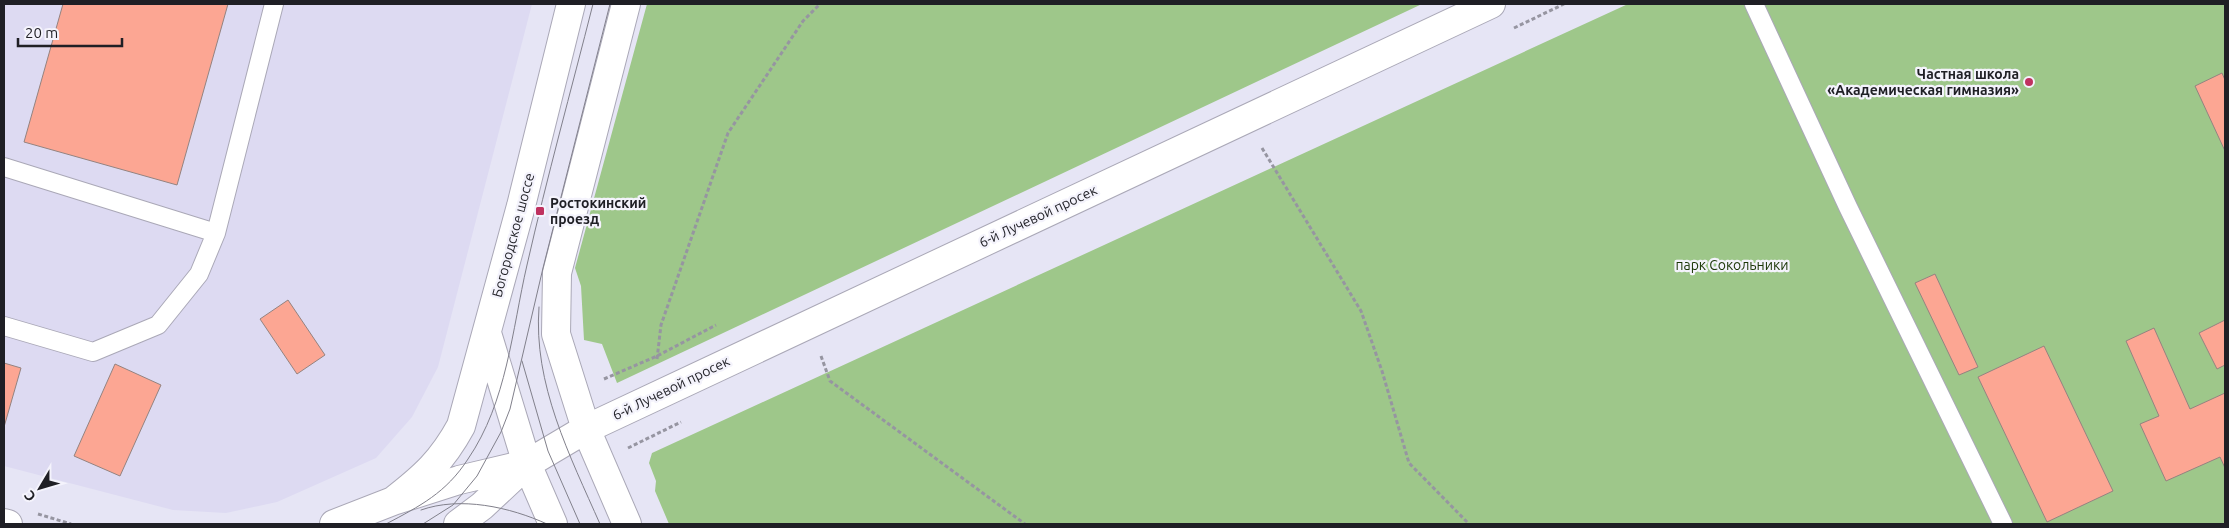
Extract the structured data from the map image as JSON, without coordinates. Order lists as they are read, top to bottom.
{
  "streets": {
    "main road": ["6-й Лучевой просек", "Богородское шоссе"]
  },
  "parks": ["парк Сокольники"],
  "places": {
    "other": ["Частная школа «Академическая гимназия»"],
    "transit": ["Ростокинский проезд"]
  },
  "scale_bar": "20 m",
  "north": "bottom left"
}
